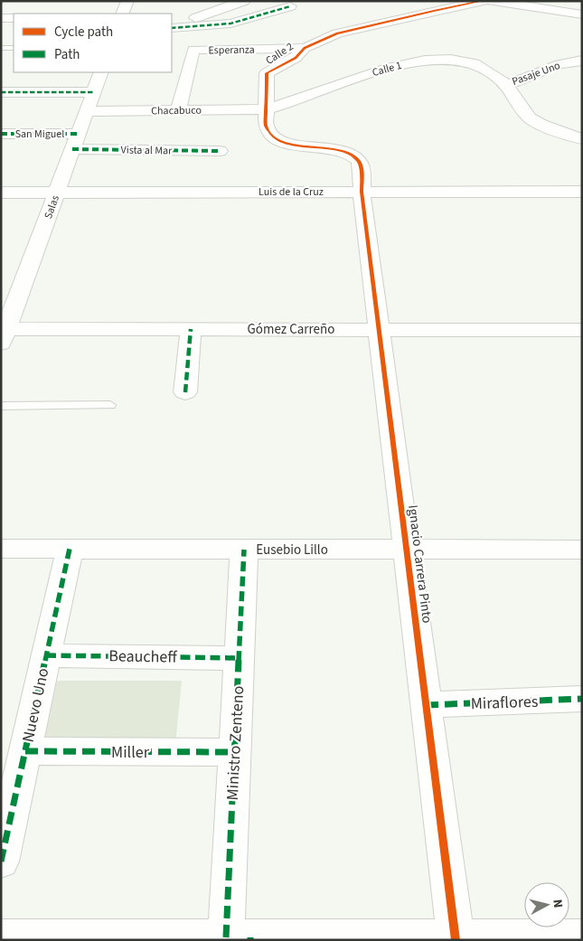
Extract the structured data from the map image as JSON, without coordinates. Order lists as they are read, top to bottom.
{
  "streets": {
    "street": [
      "Esperanza",
      "Calle 2",
      "Calle 1",
      "Pasaje Uno",
      "Chacabuco",
      "San Miguel",
      "Vista al Mar",
      "Luis de la Cruz",
      "Salas",
      "Gómez Carreño",
      "Eusebio Lillo",
      "Ignacio Carrera Pinto",
      "Beaucheff",
      "Miraflores",
      "Nuevo Uno",
      "Ministro Zenteno",
      "Miller"
    ]
  },
  "crossings": [
    ["Esperanza", "Calle 2"],
    ["Esperanza", "Chacabuco"],
    ["Calle 2", "Calle 1"],
    ["Calle 2", "Chacabuco"],
    ["Calle 2", "Luis de la Cruz"],
    ["Calle 2", "Ignacio Carrera Pinto"],
    ["Calle 1", "Pasaje Uno"],
    ["Calle 1", "Chacabuco"],
    ["Chacabuco", "Salas"],
    ["San Miguel", "Salas"],
    ["Vista al Mar", "Salas"],
    ["Luis de la Cruz", "Salas"],
    ["Luis de la Cruz", "Ignacio Carrera Pinto"],
    ["Salas", "Gómez Carreño"],
    ["Gómez Carreño", "Ignacio Carrera Pinto"],
    ["Eusebio Lillo", "Ignacio Carrera Pinto"],
    ["Eusebio Lillo", "Nuevo Uno"],
    ["Eusebio Lillo", "Ministro Zenteno"],
    ["Ignacio Carrera Pinto", "Miraflores"],
    ["Beaucheff", "Nuevo Uno"],
    ["Beaucheff", "Ministro Zenteno"],
    ["Nuevo Uno", "Miller"],
    ["Ministro Zenteno", "Miller"]
  ],
  "legend": ["Cycle path", "Path"],
  "north": "right"
}
